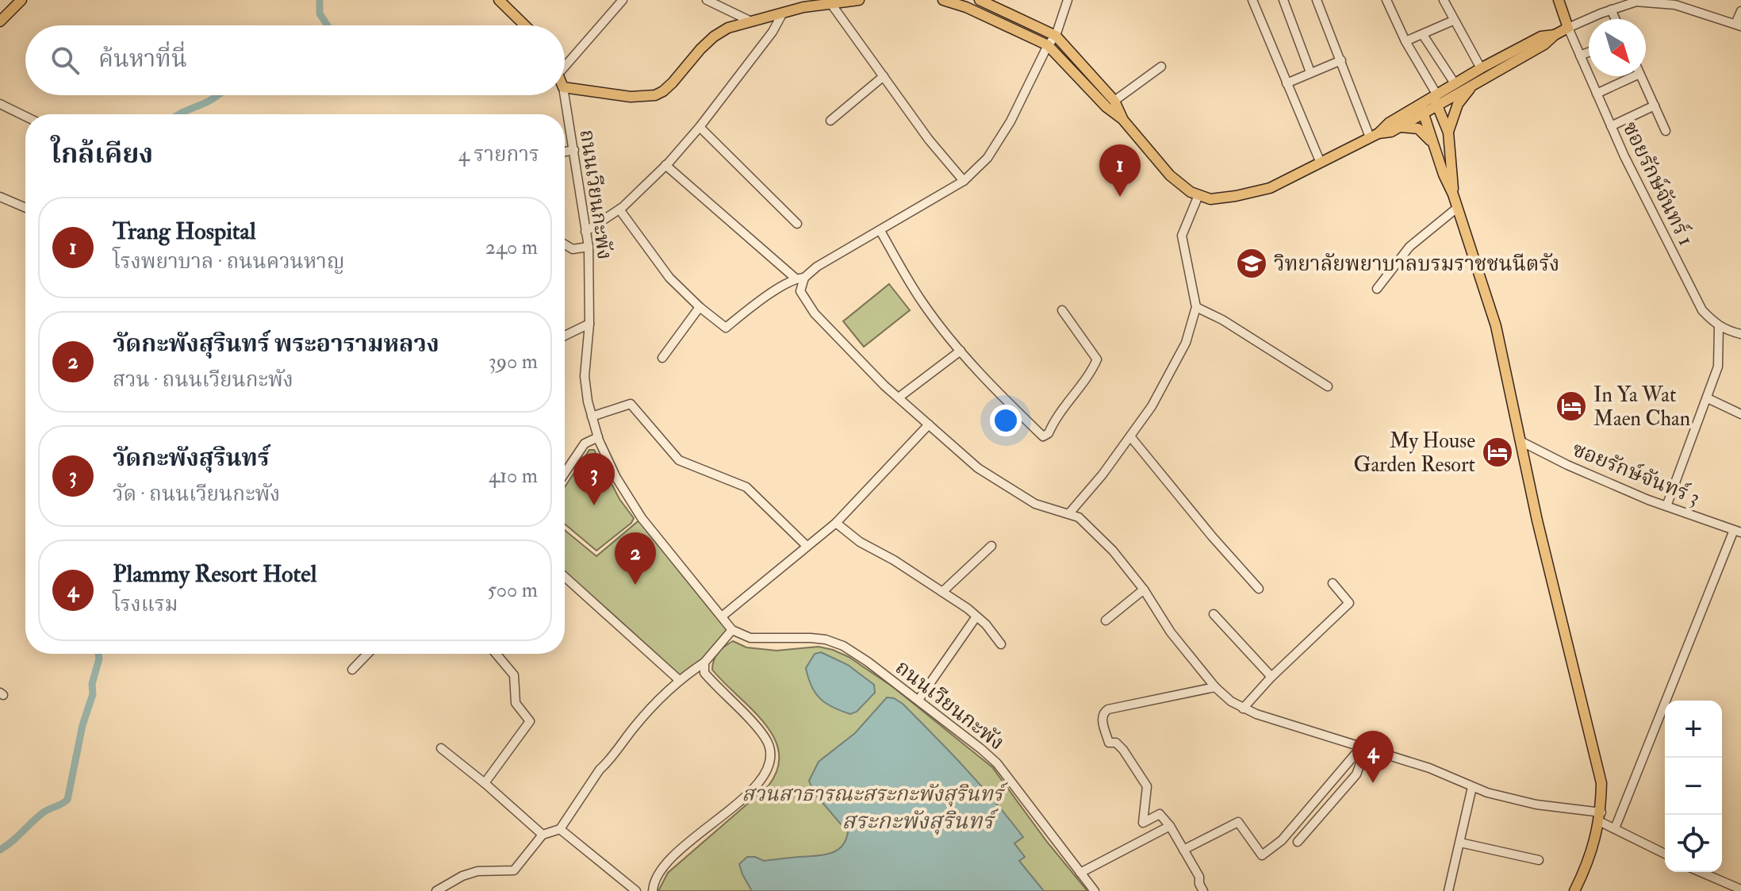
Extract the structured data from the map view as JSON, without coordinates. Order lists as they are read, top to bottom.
{
  "streets": {
    "street": ["ซอยรักษ์จันทร์ 1", "ถนนเวียนกะพัง", "ซอยรักษ์จันทร์ 3"]
  },
  "water": ["สระกะพังสุรินทร์"],
  "parks": ["สวนสาธารณะสระกะพังสุรินทร์"],
  "places": {
    "school or university": ["วิทยาลัยพยาบาลบรมราชชนนีตรัง"],
    "hotel": ["In Ya Wat Maen Chan", "My House Garden Resort"]
  },
  "north": "bottom right",
  "page": {
    "search": "ค้นหาที่นี่",
    "heading": ["ใกล้เคียง", "4 รายการ"],
    "pins": [
      "1",
      "3",
      "2",
      "4"
    ],
    "list": [
      {
        "mark": "1",
        "name": "Trang Hospital",
        "note": "โรงพยาบาล · ถนนควนหาญ",
        "value": "240 m"
      },
      {
        "mark": "2",
        "name": "วัดกะพังสุรินทร์ พระอารามหลวง",
        "note": "สวน · ถนนเวียนกะพัง",
        "value": "390 m"
      },
      {
        "mark": "3",
        "name": "วัดกะพังสุรินทร์",
        "note": "วัด · ถนนเวียนกะพัง",
        "value": "410 m"
      },
      {
        "mark": "4",
        "name": "Plammy Resort Hotel",
        "note": "โรงแรม",
        "value": "500 m"
      }
    ],
    "map_buttons": ["+", "−"]
  }
}
